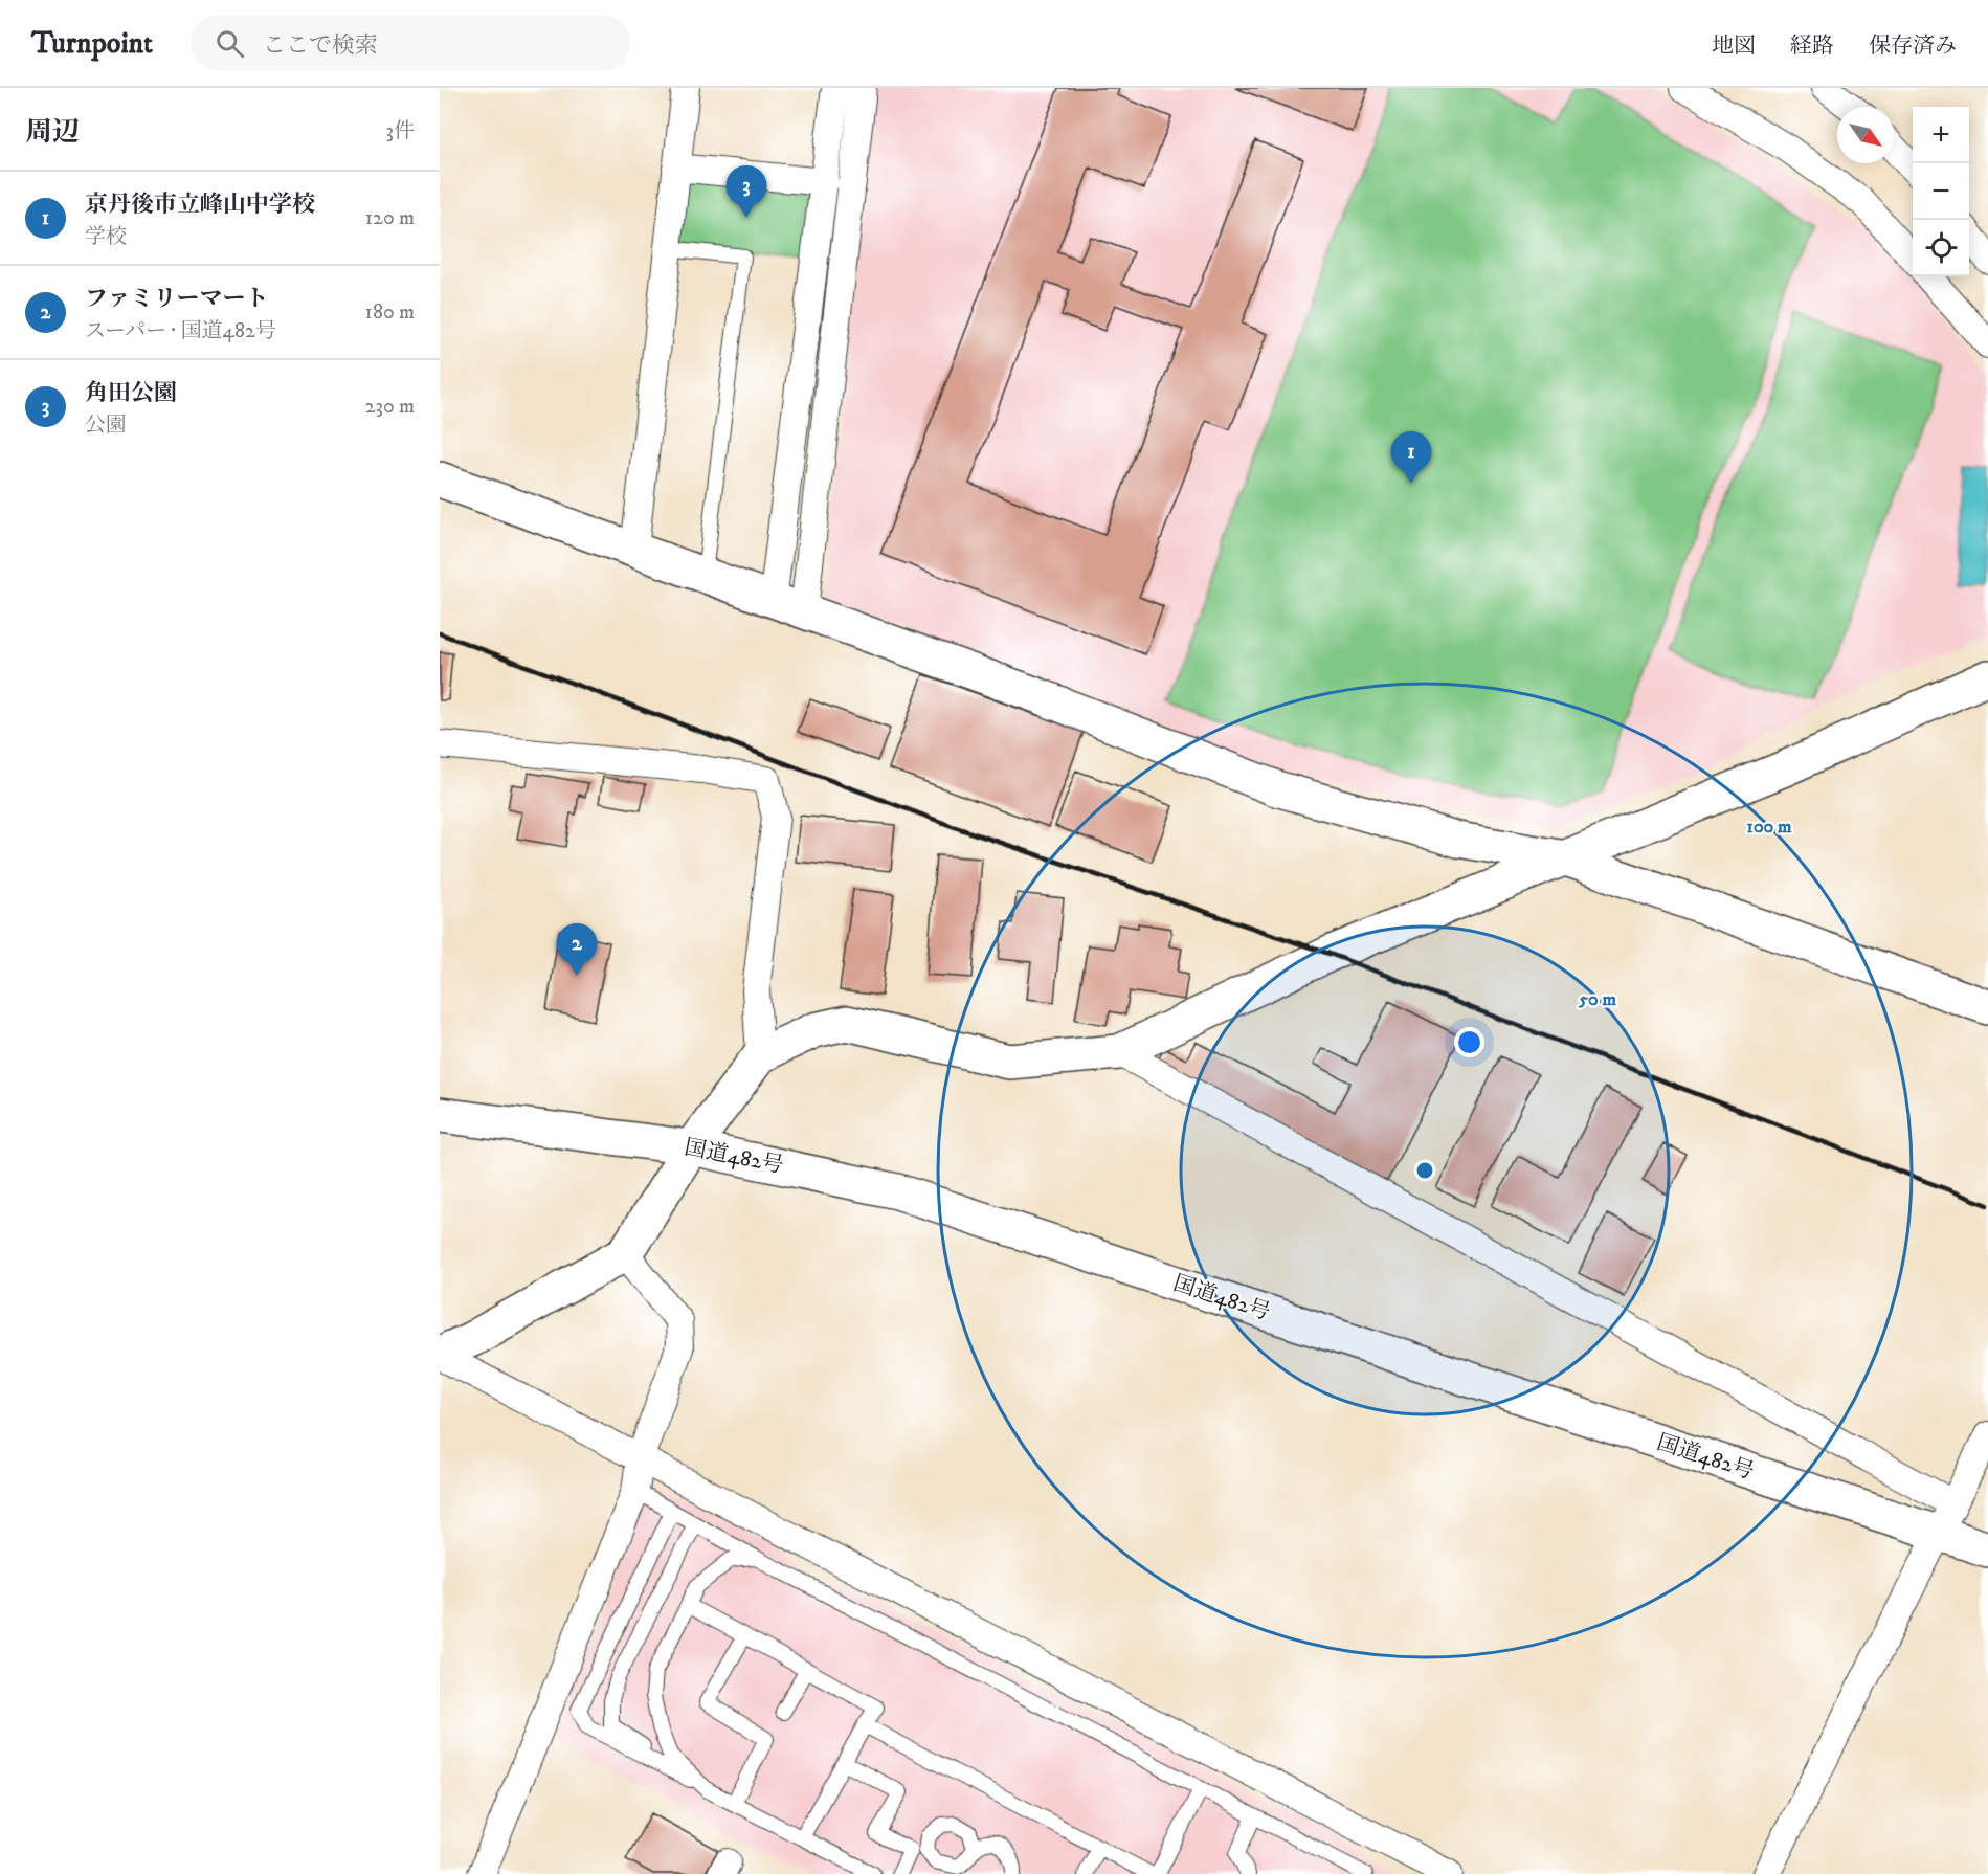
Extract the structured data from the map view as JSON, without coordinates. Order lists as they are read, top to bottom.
{
  "streets": {
    "main road": ["国道482号"]
  },
  "north": "bottom right",
  "page": {
    "header": "Turnpoint",
    "search": "ここで検索",
    "nav": ["地図", "経路", "保存済み"],
    "heading": ["周辺", "3件"],
    "map_buttons": ["+", "−"],
    "pins": ["3", "1", "2"],
    "list": [
      {
        "mark": "1",
        "name": "京丹後市立峰山中学校",
        "note": "学校",
        "value": "120 m"
      },
      {
        "mark": "2",
        "name": "ファミリーマート",
        "note": "スーパー · 国道482号",
        "value": "180 m"
      },
      {
        "mark": "3",
        "name": "角田公園",
        "note": "公園",
        "value": "230 m"
      }
    ]
  },
  "rings": ["100 m", "50 m"]
}
